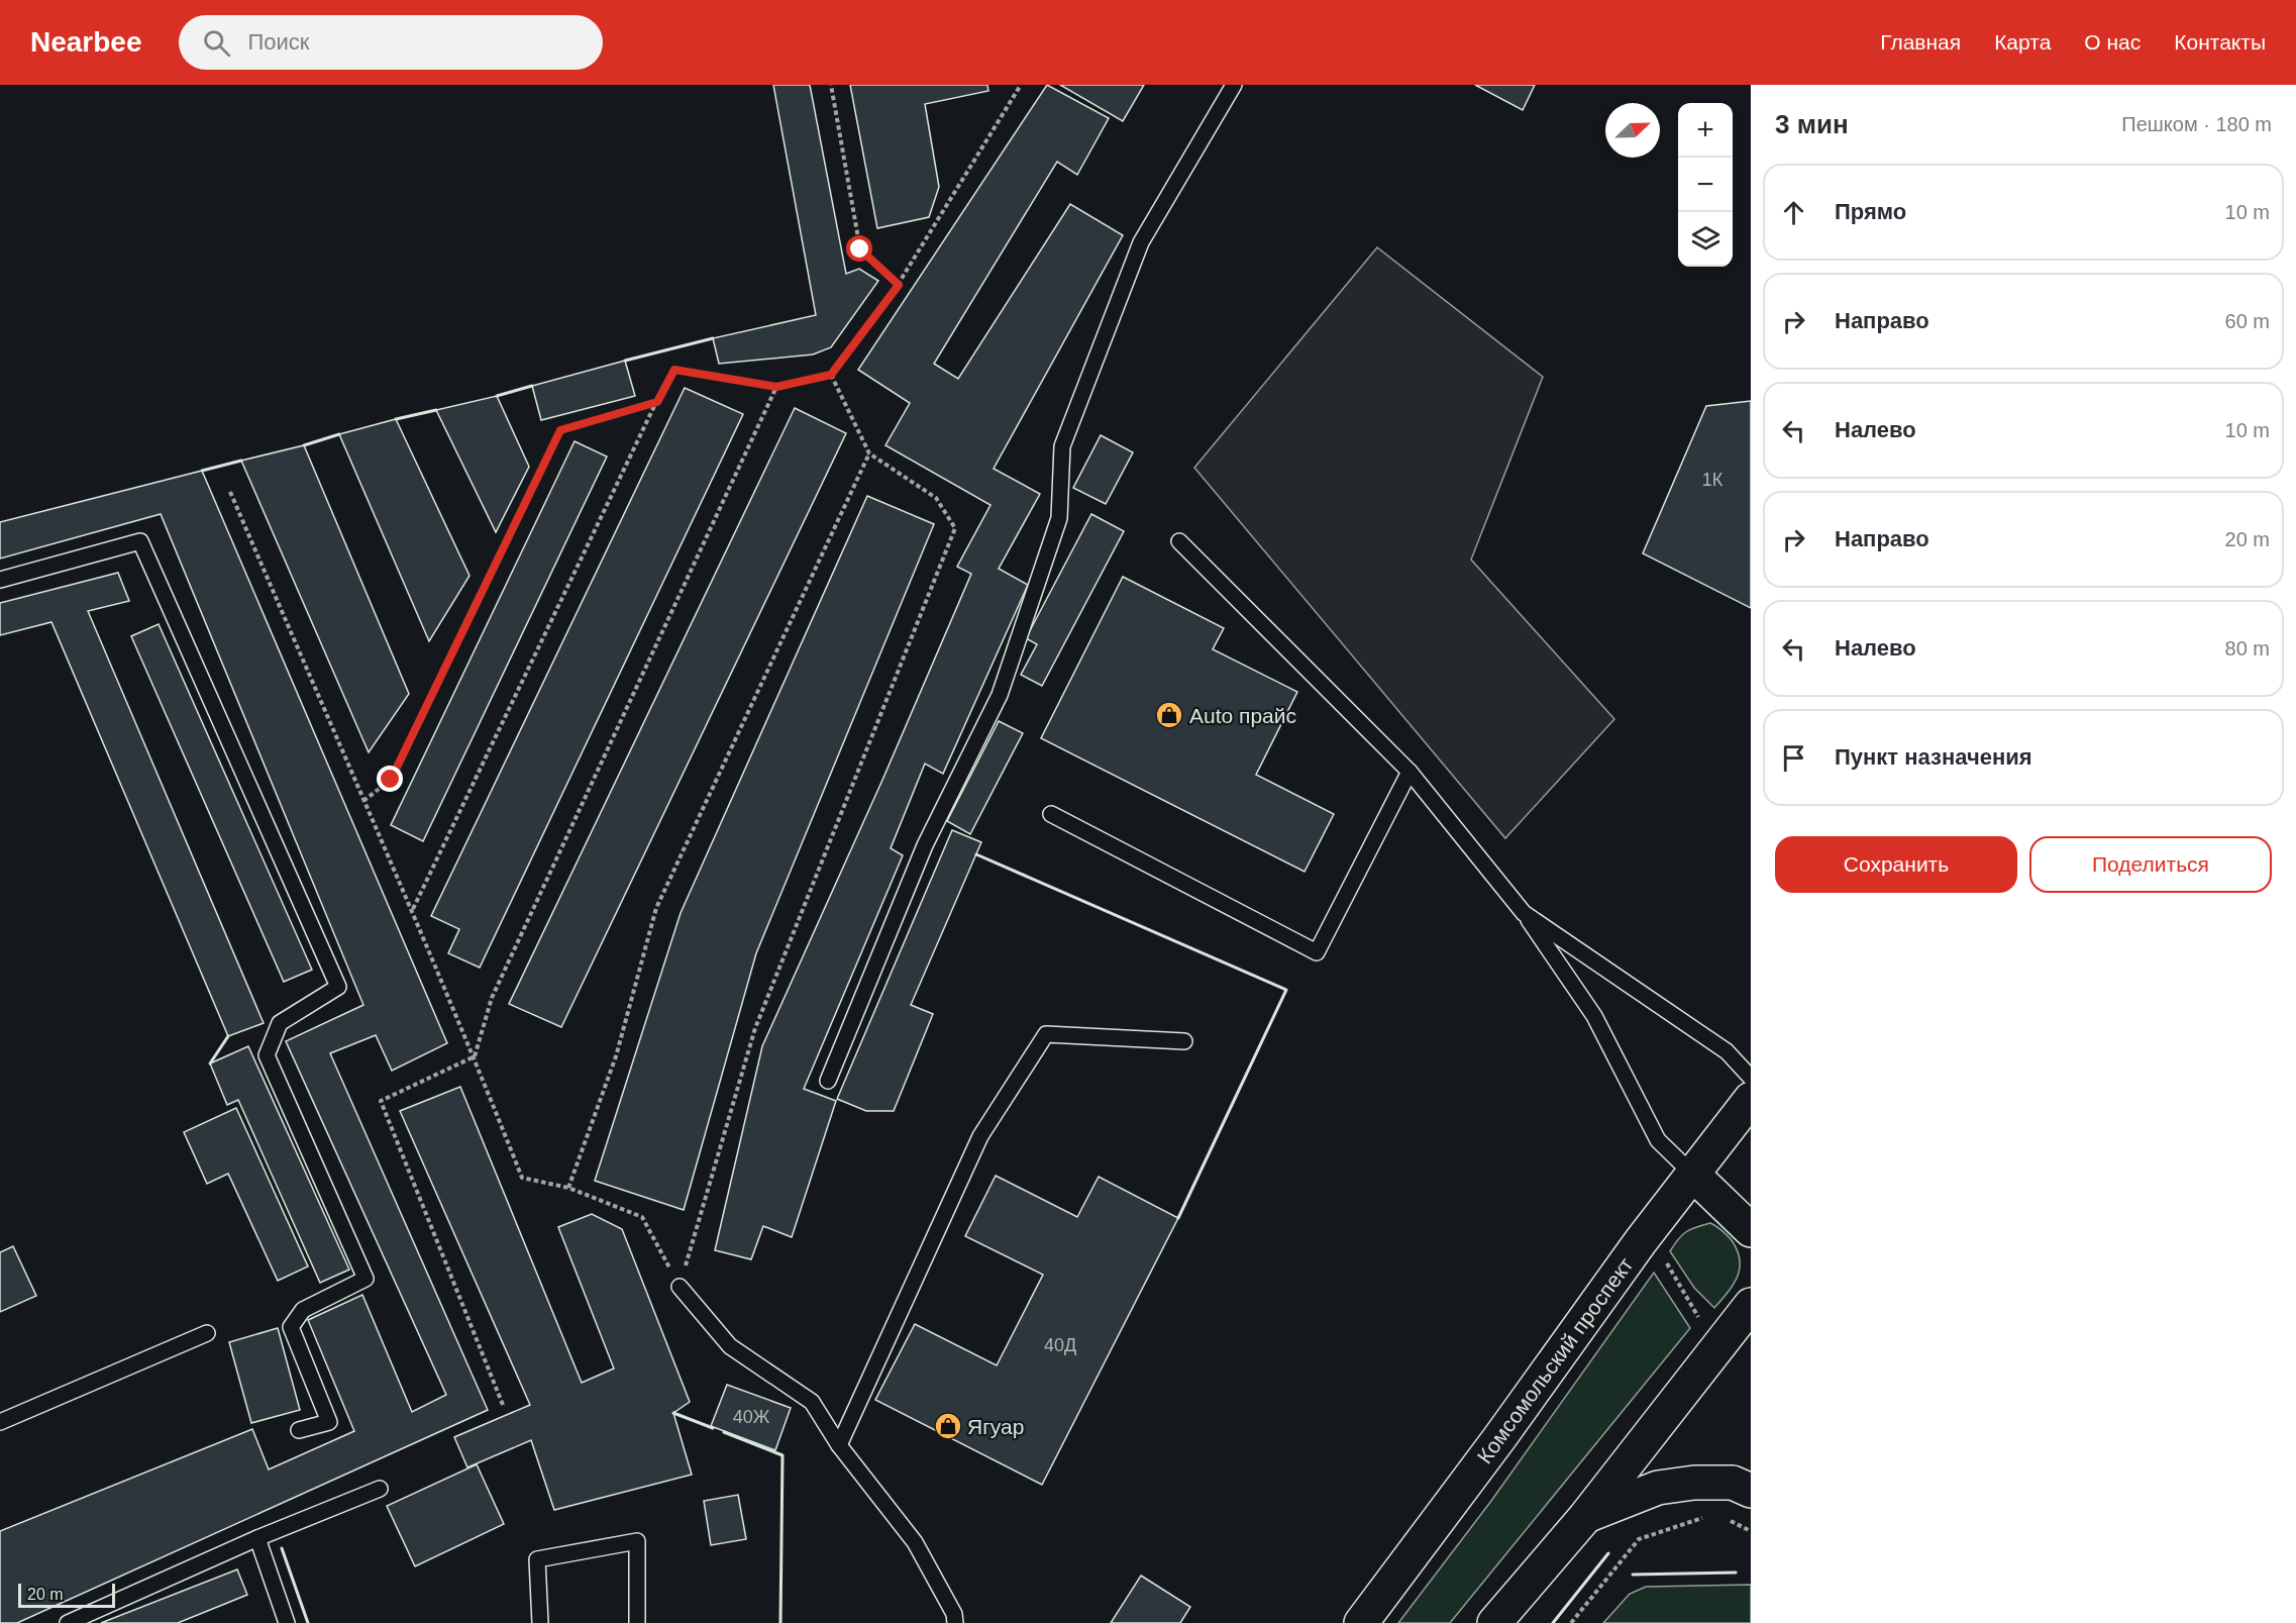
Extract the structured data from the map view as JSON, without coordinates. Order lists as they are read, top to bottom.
{
  "streets": {
    "main road": ["Комсомольский проспект"]
  },
  "places": {
    "shop": ["Auto прайс", "Ягуар"]
  },
  "house_numbers": ["1К", "40Д", "40Ж"],
  "scale_bar": "20 m",
  "north": "top right",
  "page": {
    "header": "Nearbee",
    "search": "Поиск",
    "nav": [
      "Главная",
      "Карта",
      "О нас",
      "Контакты"
    ],
    "heading": ["3 мин", "Пешком · 180 m"],
    "map_buttons": ["+", "−"],
    "list": [
      ["Прямо", "10 m"],
      ["Направо", "60 m"],
      ["Налево", "10 m"],
      ["Направо", "20 m"],
      ["Налево", "80 m"],
      "Пункт назначения"
    ],
    "buttons": ["Сохранить", "Поделиться"],
    "scale": "20 m"
  }
}
